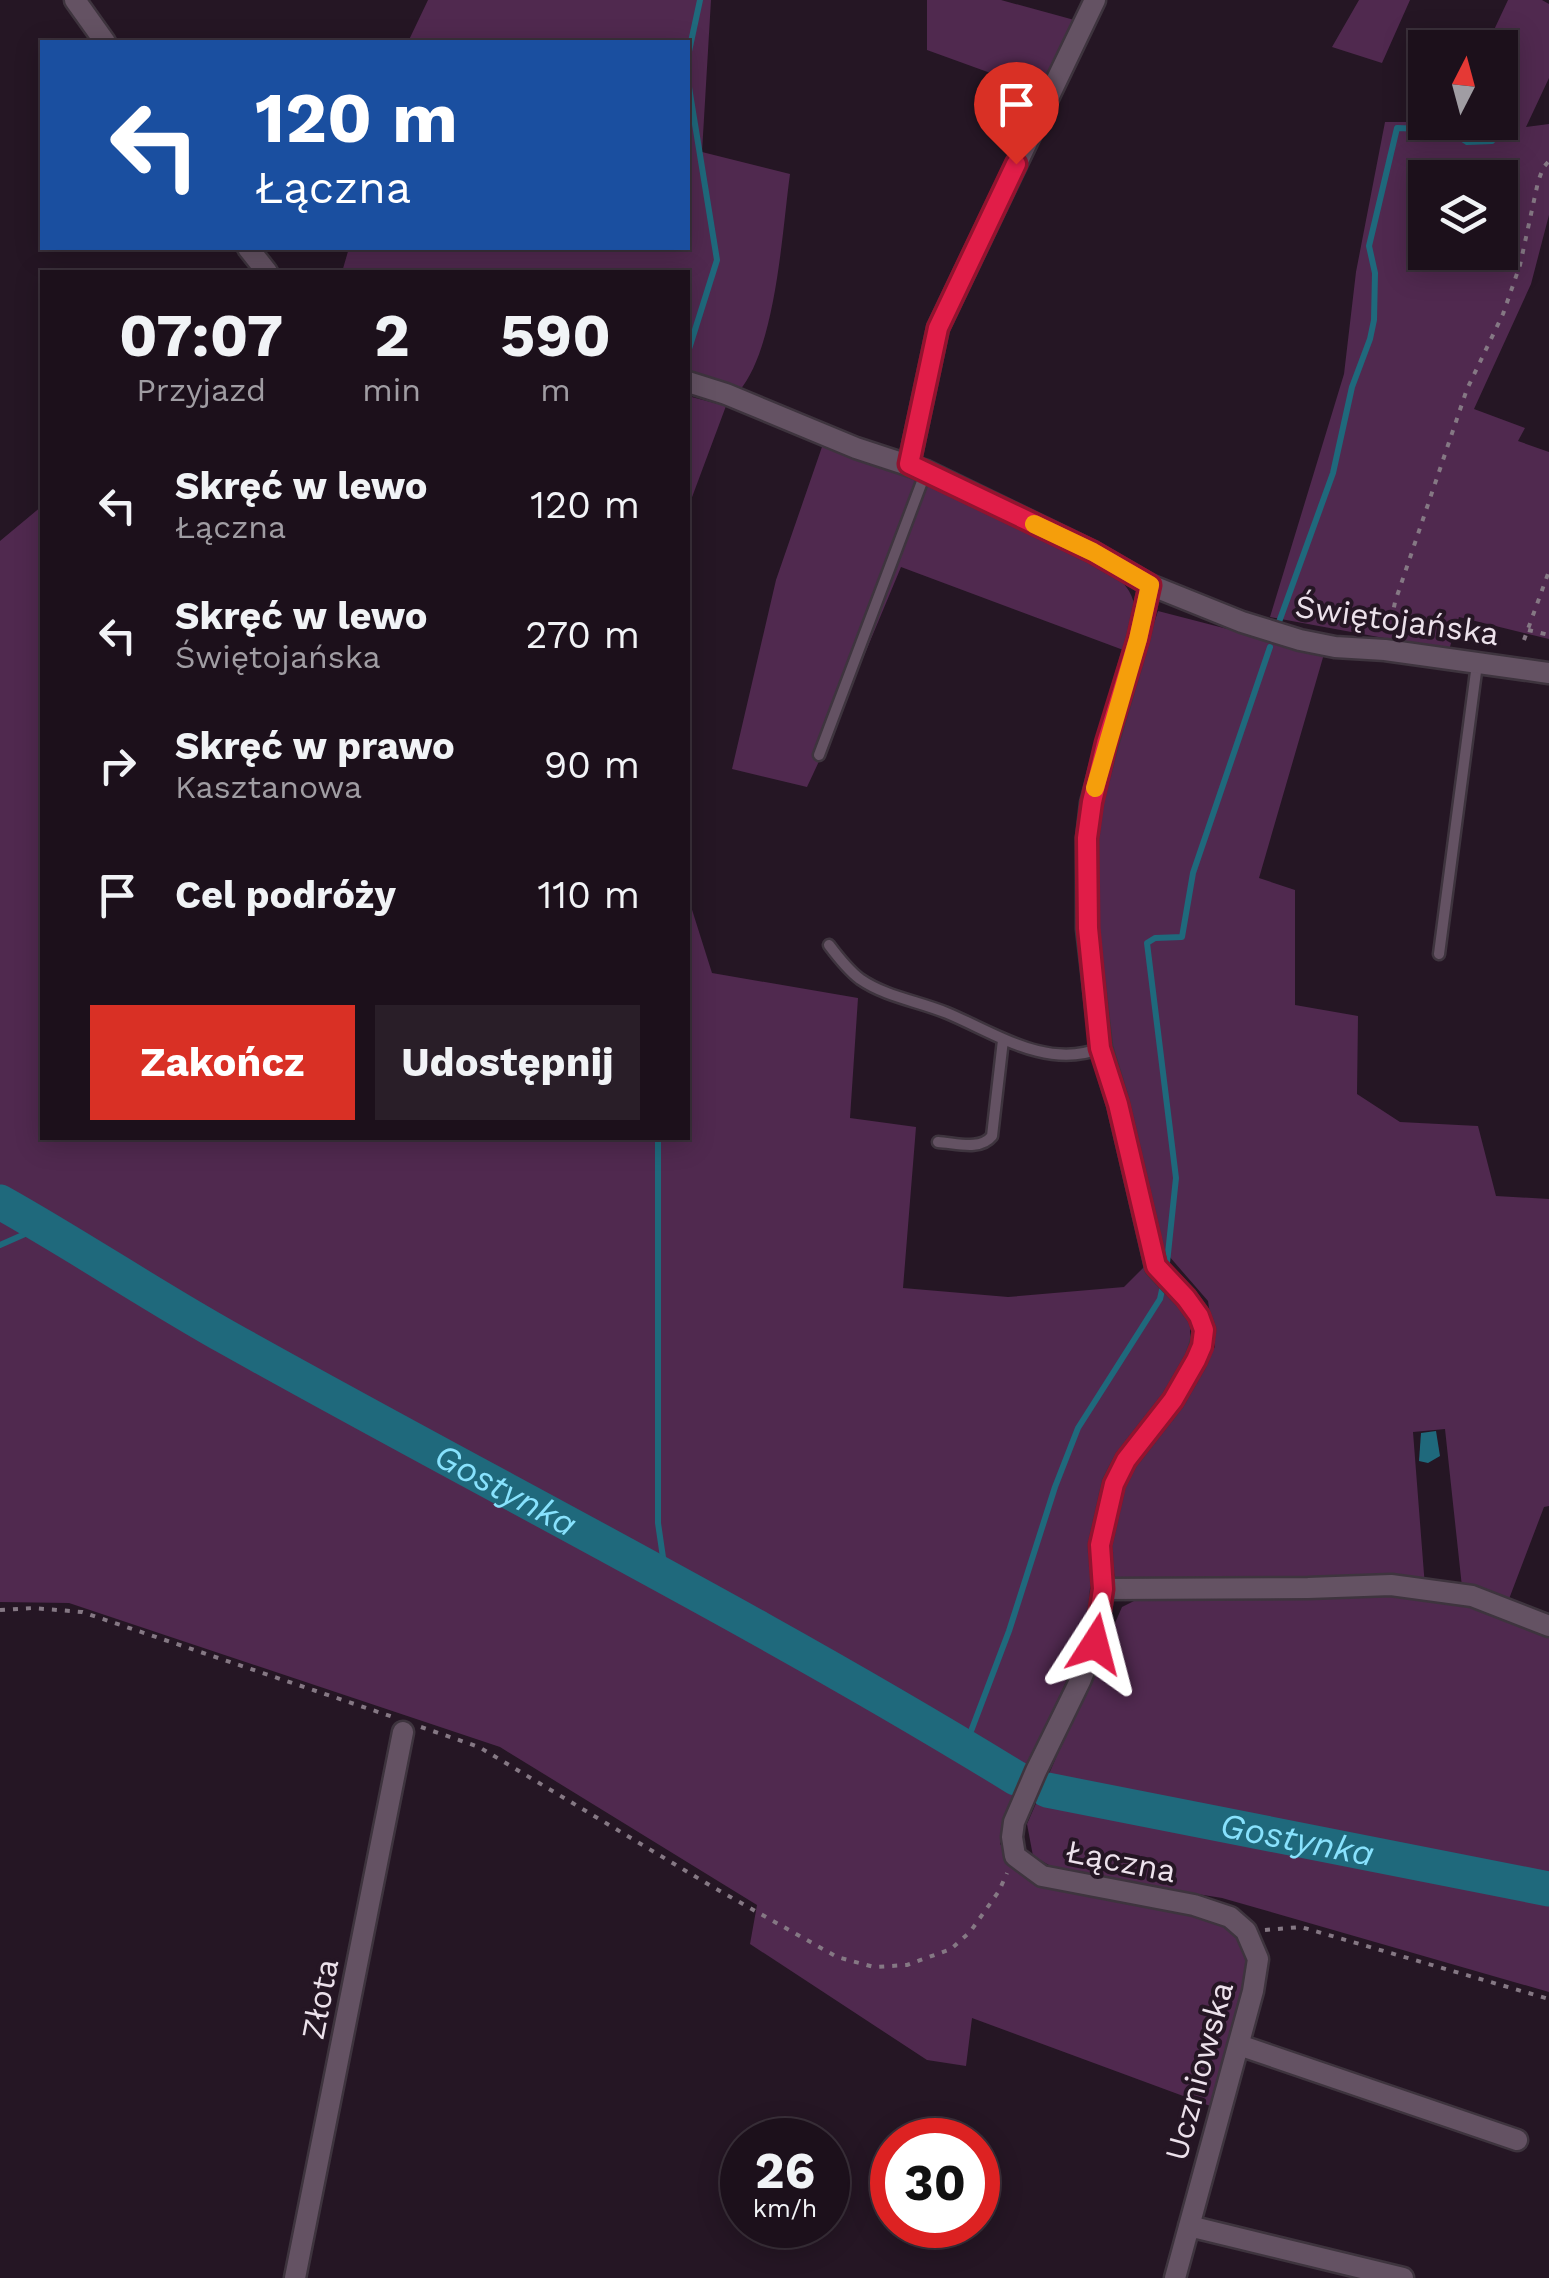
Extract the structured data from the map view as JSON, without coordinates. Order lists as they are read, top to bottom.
{
  "streets": {
    "street": [
      "Świętojańska",
      "Łączna",
      "Złota",
      "Uczniowska"
    ]
  },
  "crossings": [
    ["Łączna", "Uczniowska"]
  ],
  "water": ["Gostynka"],
  "north": "top",
  "page": {
    "turn": ["120 m", "Łączna"],
    "eta": [
      "07:07",
      "Przyjazd",
      "2",
      "min",
      "590",
      "m"
    ],
    "list": [
      {
        "name": "Skręć w lewo",
        "note": "Łączna",
        "value": "120 m"
      },
      {
        "name": "Skręć w lewo",
        "note": "Świętojańska",
        "value": "270 m"
      },
      {
        "name": "Skręć w prawo",
        "note": "Kasztanowa",
        "value": "90 m"
      },
      {
        "name": "Cel podróży",
        "value": "110 m"
      }
    ],
    "buttons": ["Zakończ", "Udostępnij"],
    "speed": "26 km/h",
    "limit": "30"
  }
}
